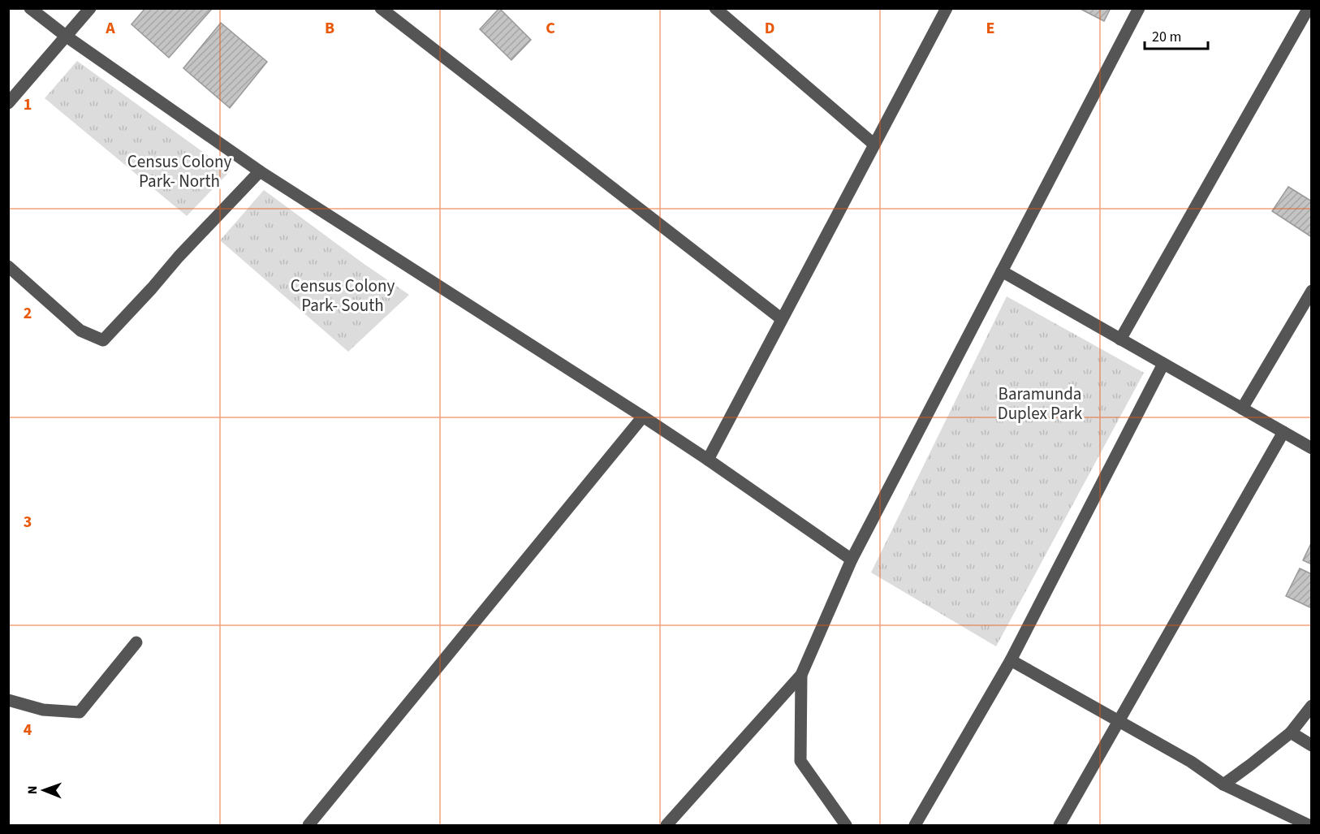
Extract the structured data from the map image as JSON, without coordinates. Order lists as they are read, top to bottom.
{
  "parks": ["Census Colony Park- North", "Census Colony Park- South", "Baramunda Duplex Park"],
  "scale_bar": "20 m",
  "north": "left",
  "grid": {
    "columns": [
      "A",
      "B",
      "C",
      "D",
      "E"
    ],
    "rows": [
      "1",
      "2",
      "3",
      "4"
    ]
  }
}
